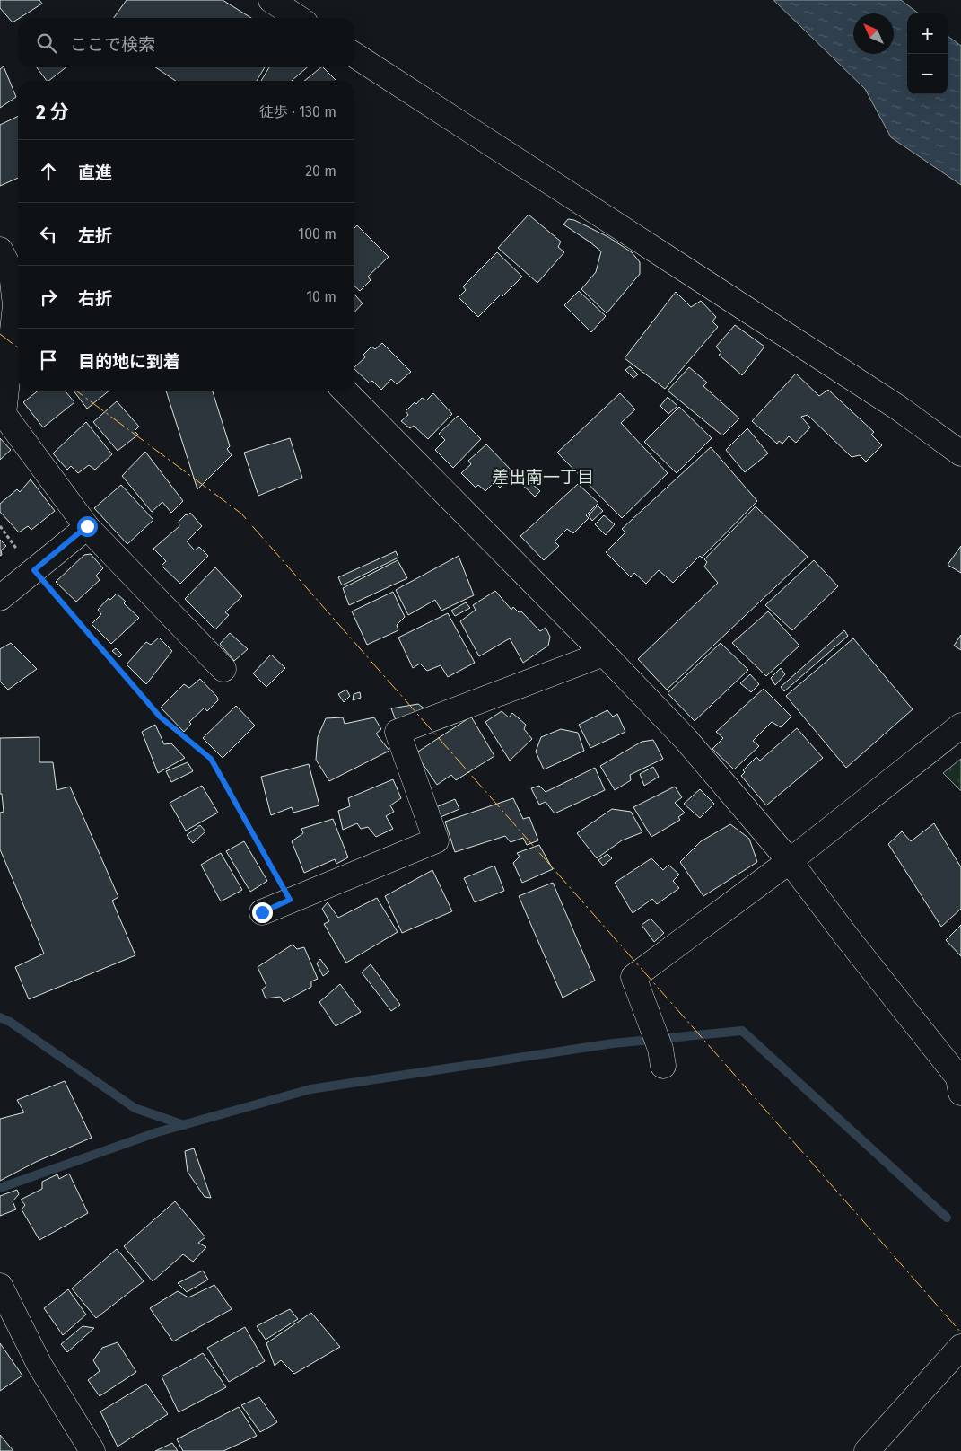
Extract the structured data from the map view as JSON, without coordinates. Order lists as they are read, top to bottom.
{
  "districts": ["差出南一丁目"],
  "north": "top left",
  "page": {
    "map_buttons": ["+", "−"],
    "search": "ここで検索",
    "heading": ["2 分", "徒歩 · 130 m"],
    "list": [
      ["直進", "20 m"],
      ["左折", "100 m"],
      ["右折", "10 m"],
      "目的地に到着"
    ]
  }
}
